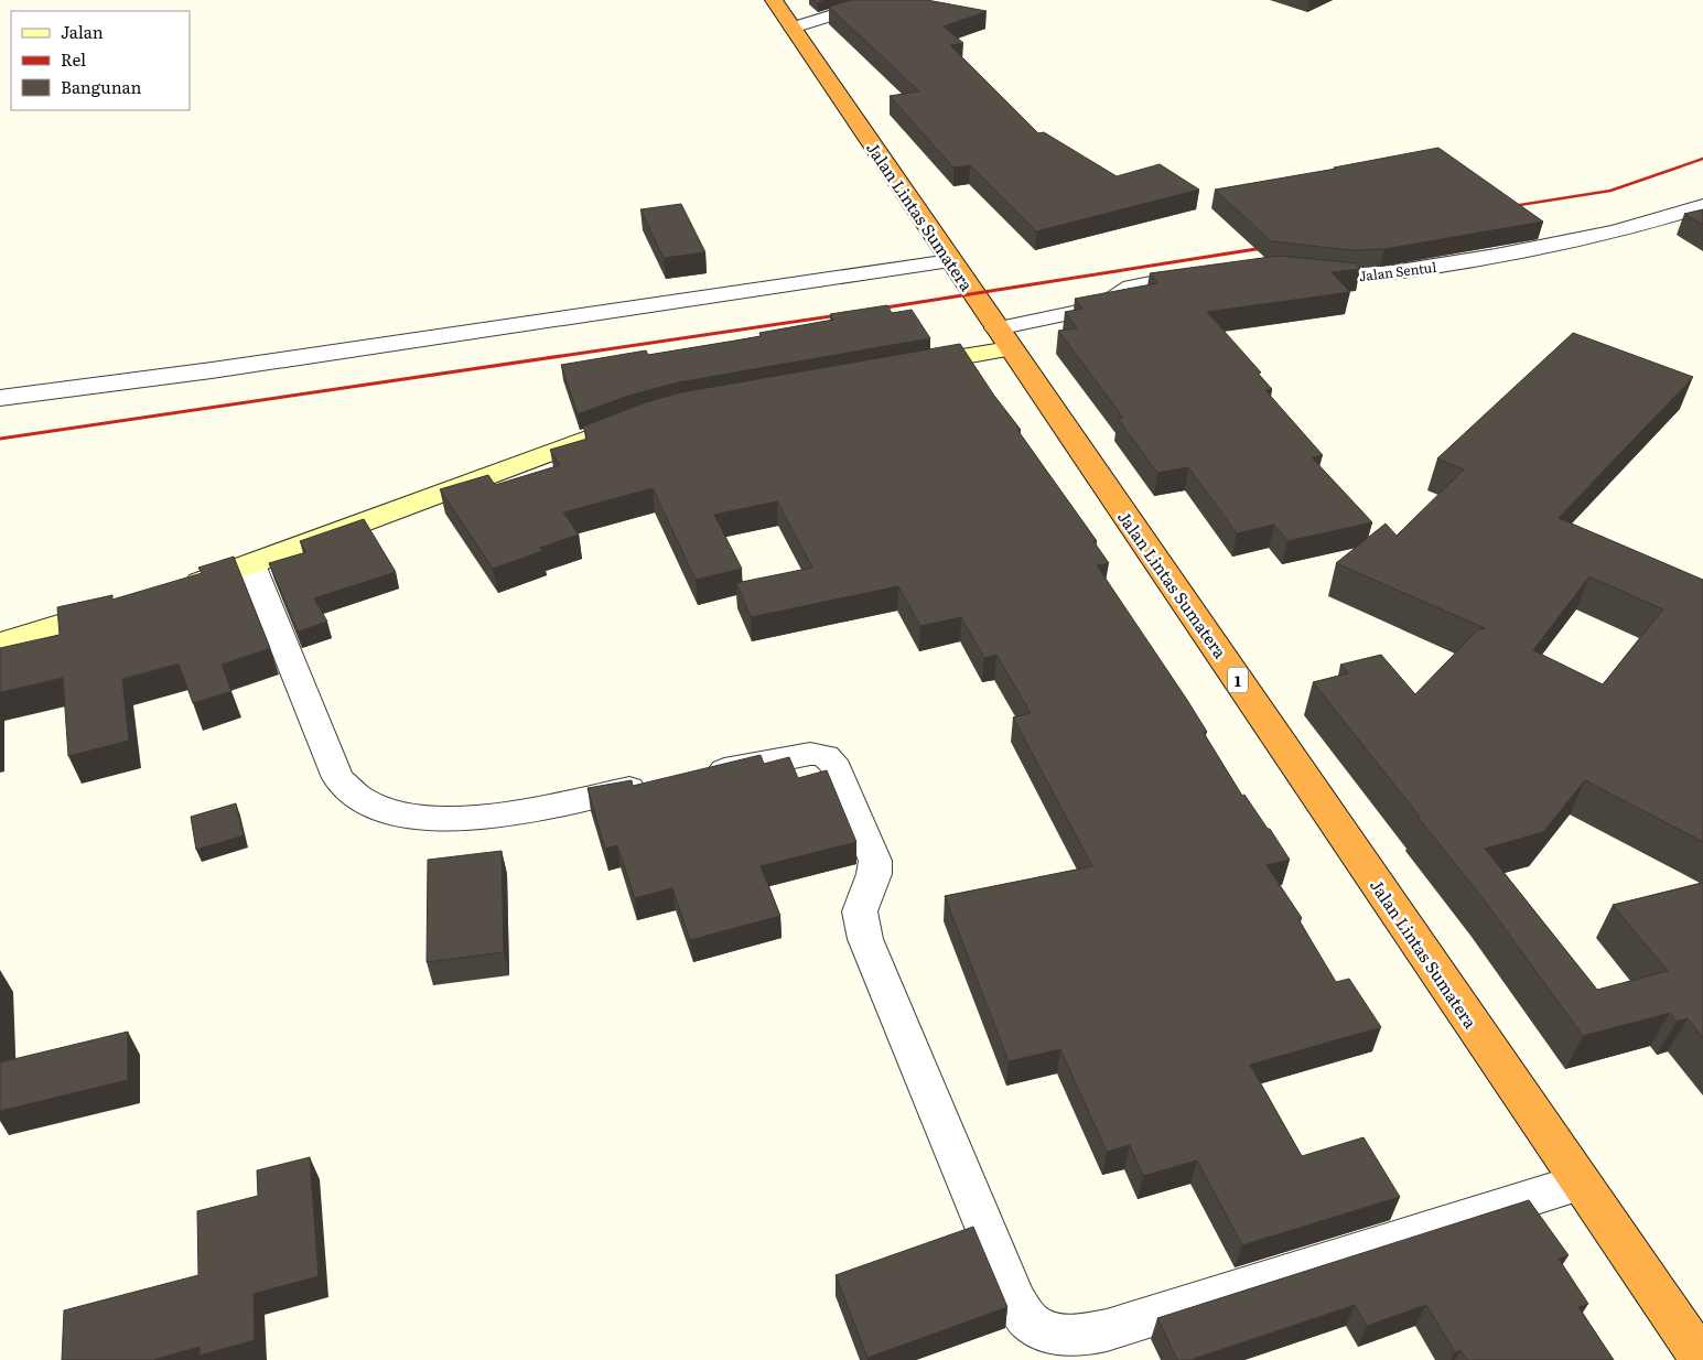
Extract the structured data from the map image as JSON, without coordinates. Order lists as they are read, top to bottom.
{
  "streets": {
    "highway": ["Jalan Lintas Sumatera", "1"],
    "street": ["Jalan Sentul"]
  },
  "legend": ["Jalan", "Rel", "Bangunan"]
}
